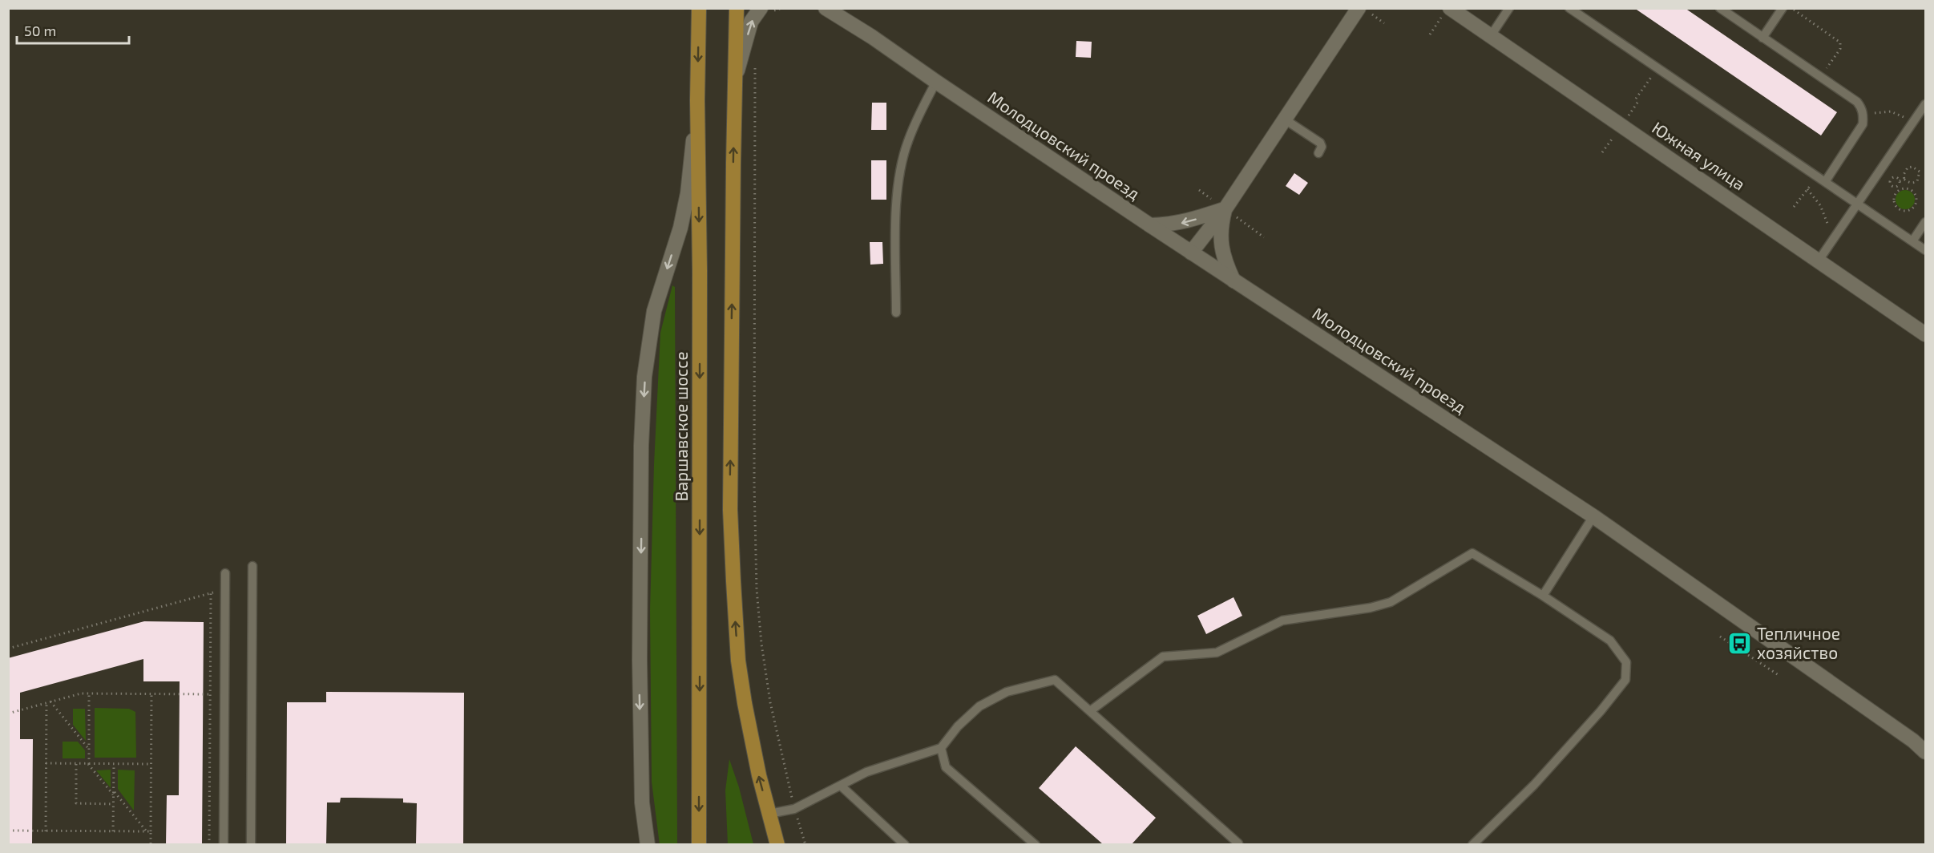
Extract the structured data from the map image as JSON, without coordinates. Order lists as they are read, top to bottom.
{
  "streets": {
    "main road": ["Варшавское шоссе"],
    "street": ["Молодцовский проезд", "Южная улица"]
  },
  "places": {
    "bus stop": ["Тепличное хозяйство"]
  },
  "scale_bar": "50 m"
}
